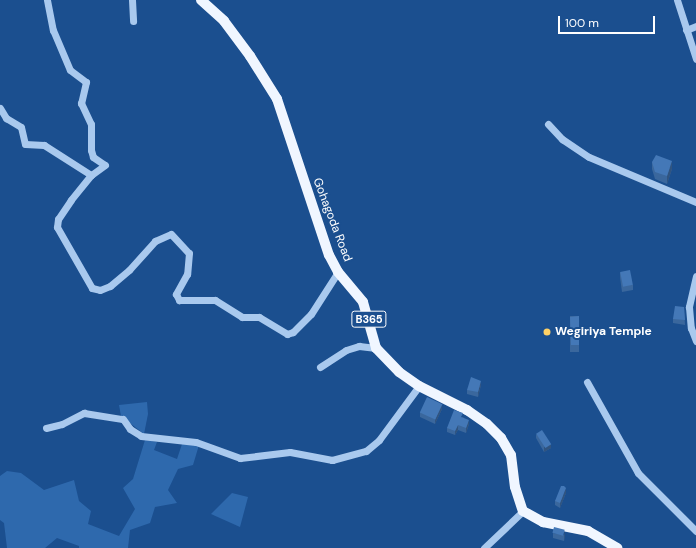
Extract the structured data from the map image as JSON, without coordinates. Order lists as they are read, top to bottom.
{
  "streets": {
    "main road": ["Gohagoda Road", "B365"]
  },
  "places": ["Wegiriya Temple"],
  "scale_bar": "100 m"
}
